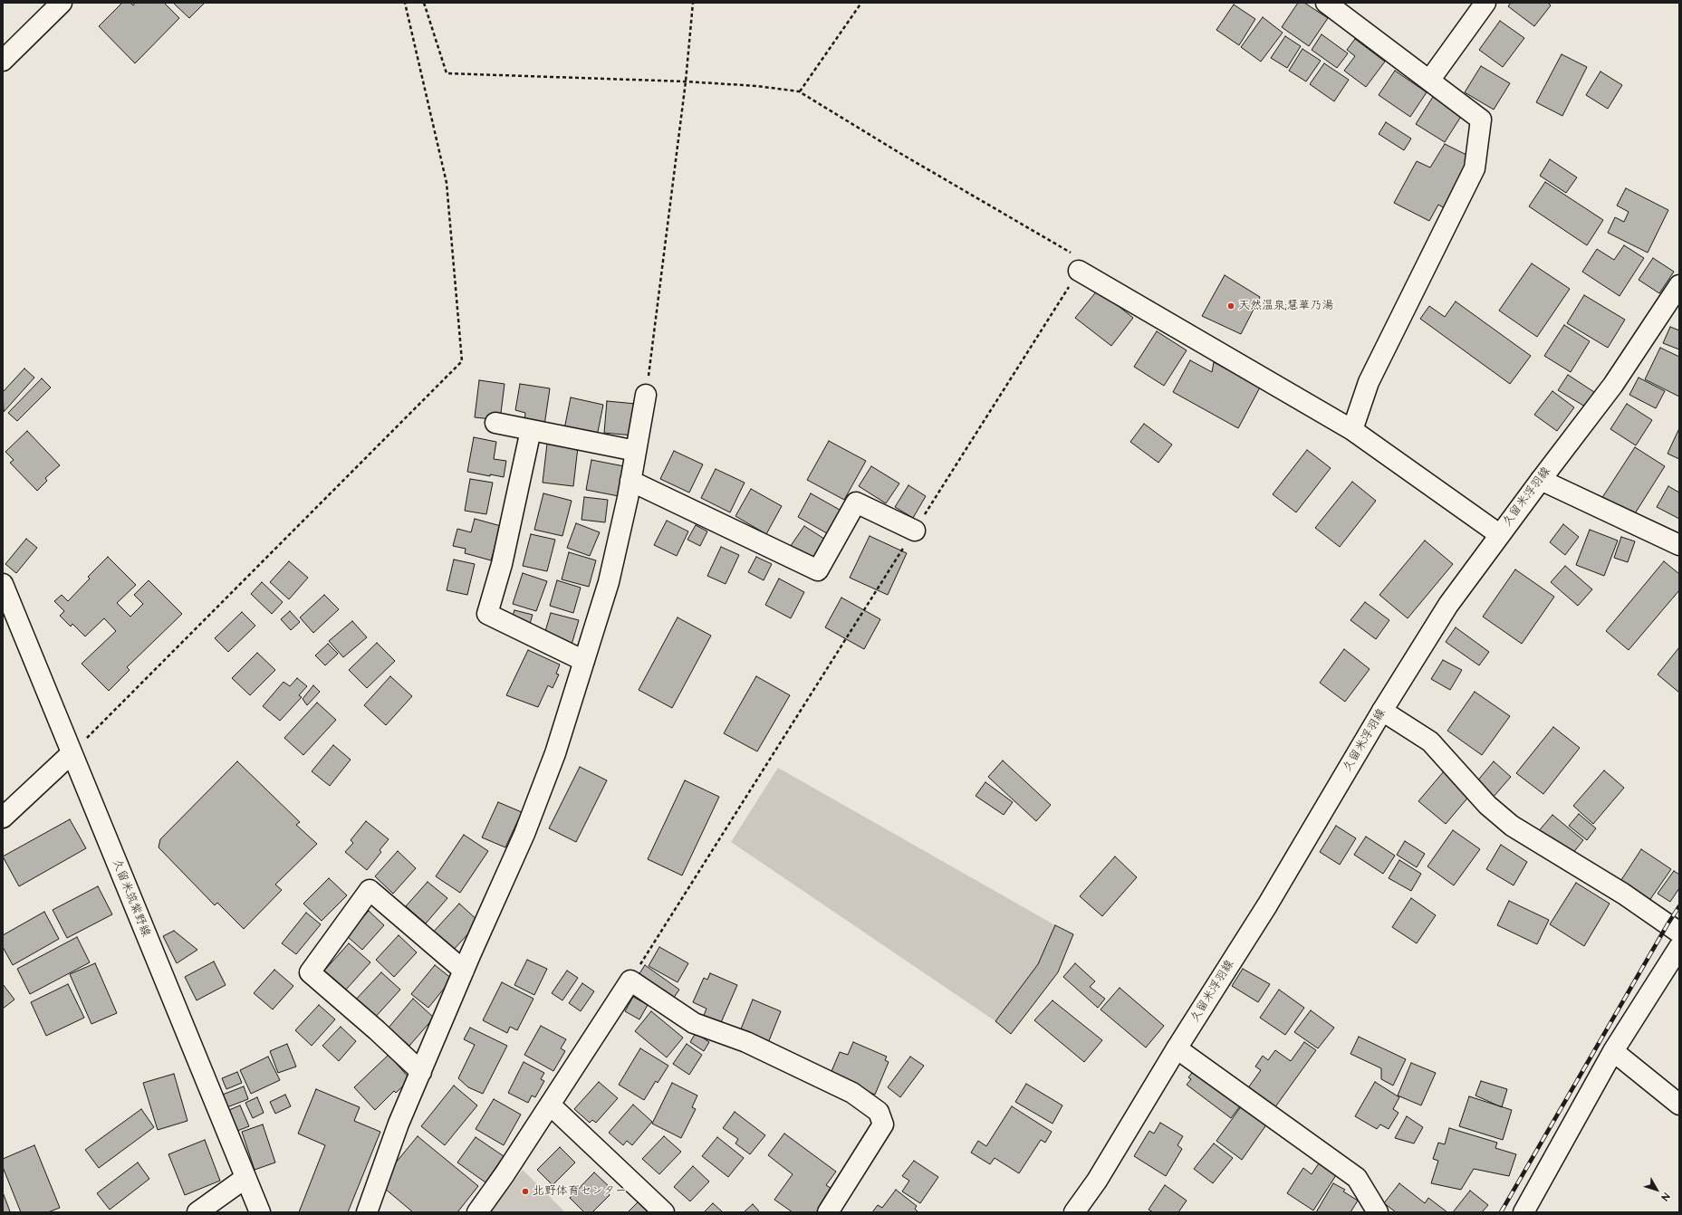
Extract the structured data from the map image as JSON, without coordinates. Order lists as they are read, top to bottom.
{
  "streets": {
    "street": ["久留米浮羽線", "久留米筑紫野線"]
  },
  "places": ["天然温泉;慧華乃湯", "北野体育センター"],
  "north": "bottom right"
}
